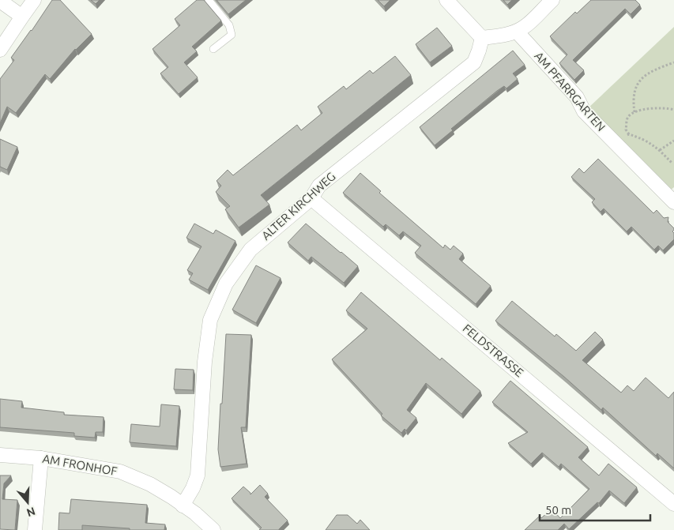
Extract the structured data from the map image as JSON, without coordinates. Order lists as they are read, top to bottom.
{
  "streets": {
    "street": [
      "AM PFARRGARTEN",
      "ALTER KIRCHWEG",
      "FELDSTRASSE",
      "AM FRONHOF"
    ]
  },
  "crossings": [
    ["ALTER KIRCHWEG", "FELDSTRASSE"],
    ["ALTER KIRCHWEG", "AM FRONHOF"]
  ],
  "scale_bar": "50 m",
  "north": "bottom"
}
